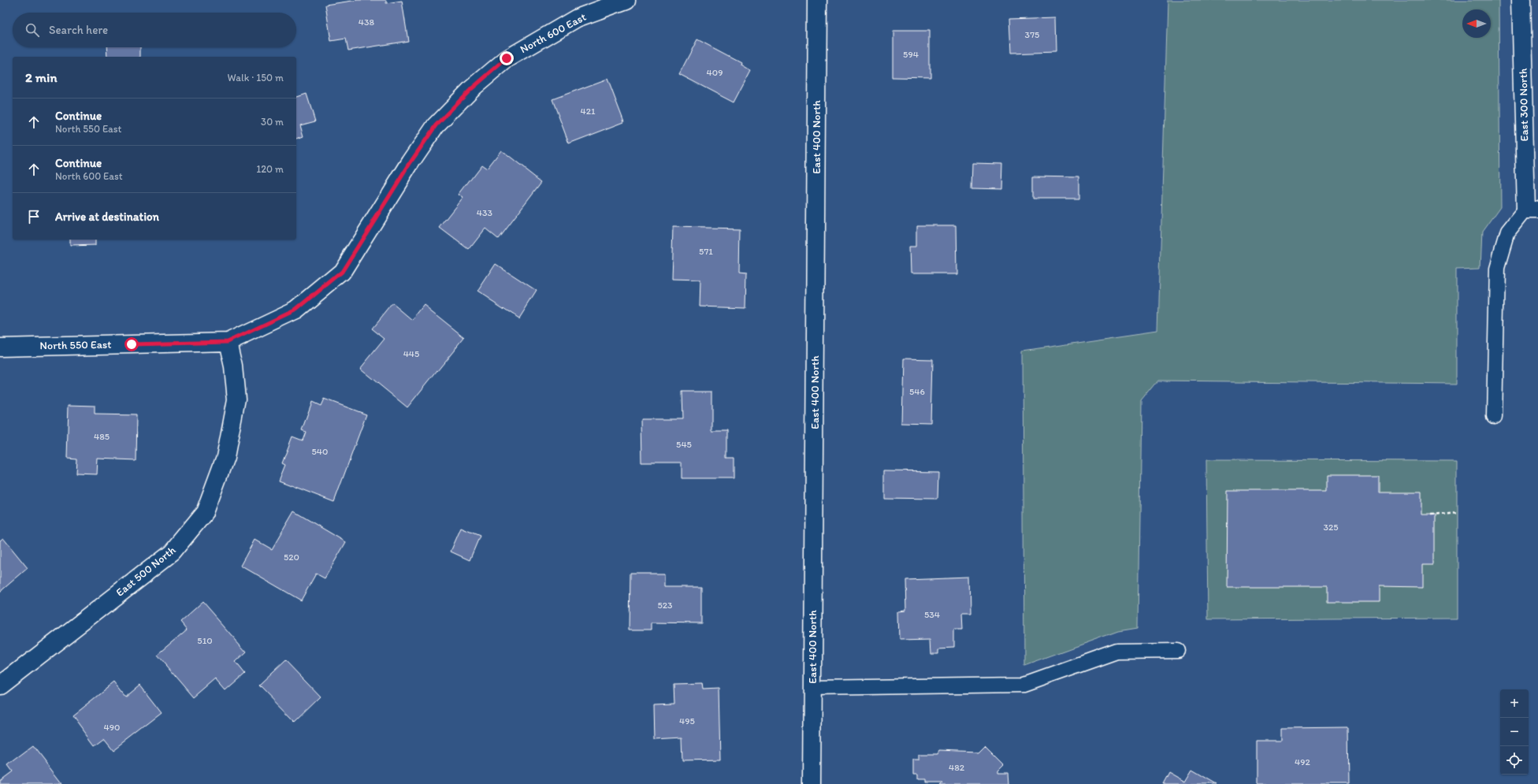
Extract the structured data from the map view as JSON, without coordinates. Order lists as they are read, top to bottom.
{
  "streets": {
    "street": [
      "North 600 East",
      "East 300 North",
      "East 400 North",
      "North 550 East",
      "East 500 North"
    ]
  },
  "crossings": [
    ["North 600 East", "North 550 East"],
    ["North 600 East", "East 500 North"],
    ["North 550 East", "East 500 North"]
  ],
  "house_numbers": [
    "438",
    "375",
    "594",
    "409",
    "421",
    "433",
    "571",
    "445",
    "546",
    "485",
    "545",
    "540",
    "325",
    "520",
    "523",
    "534",
    "510",
    "495",
    "490",
    "492",
    "482"
  ],
  "north": "left",
  "page": {
    "search": "Search here",
    "heading": ["2 min", "Walk · 150 m"],
    "list": [
      ["Continue", "North 550 East", "30 m"],
      ["Continue", "North 600 East", "120 m"],
      "Arrive at destination"
    ],
    "map_buttons": ["+", "−"]
  }
}
